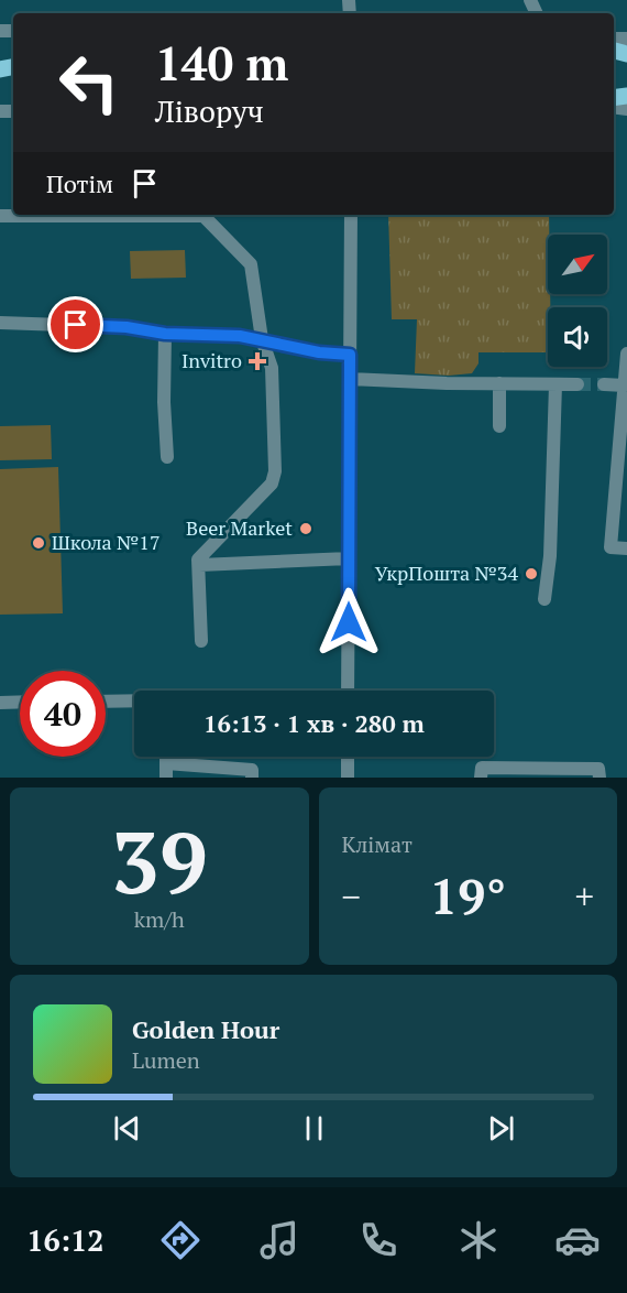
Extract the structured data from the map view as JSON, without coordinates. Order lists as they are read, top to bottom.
{
  "places": {
    "health": ["Invitro"],
    "other": ["Beer Market", "Школа №17", "УкрПошта №34"]
  },
  "north": "top right",
  "page": {
    "turn": ["140 m", "Ліворуч"],
    "then": "Потім",
    "limit": "40",
    "trip": "16:13 · 1 хв · 280 m",
    "tile": [
      ["39", "km/h"],
      "Клімат"
    ],
    "heat": ["−", "19°", "+"],
    "song": ["Golden Hour", "Lumen"],
    "tabs": "16:12"
  }
}
